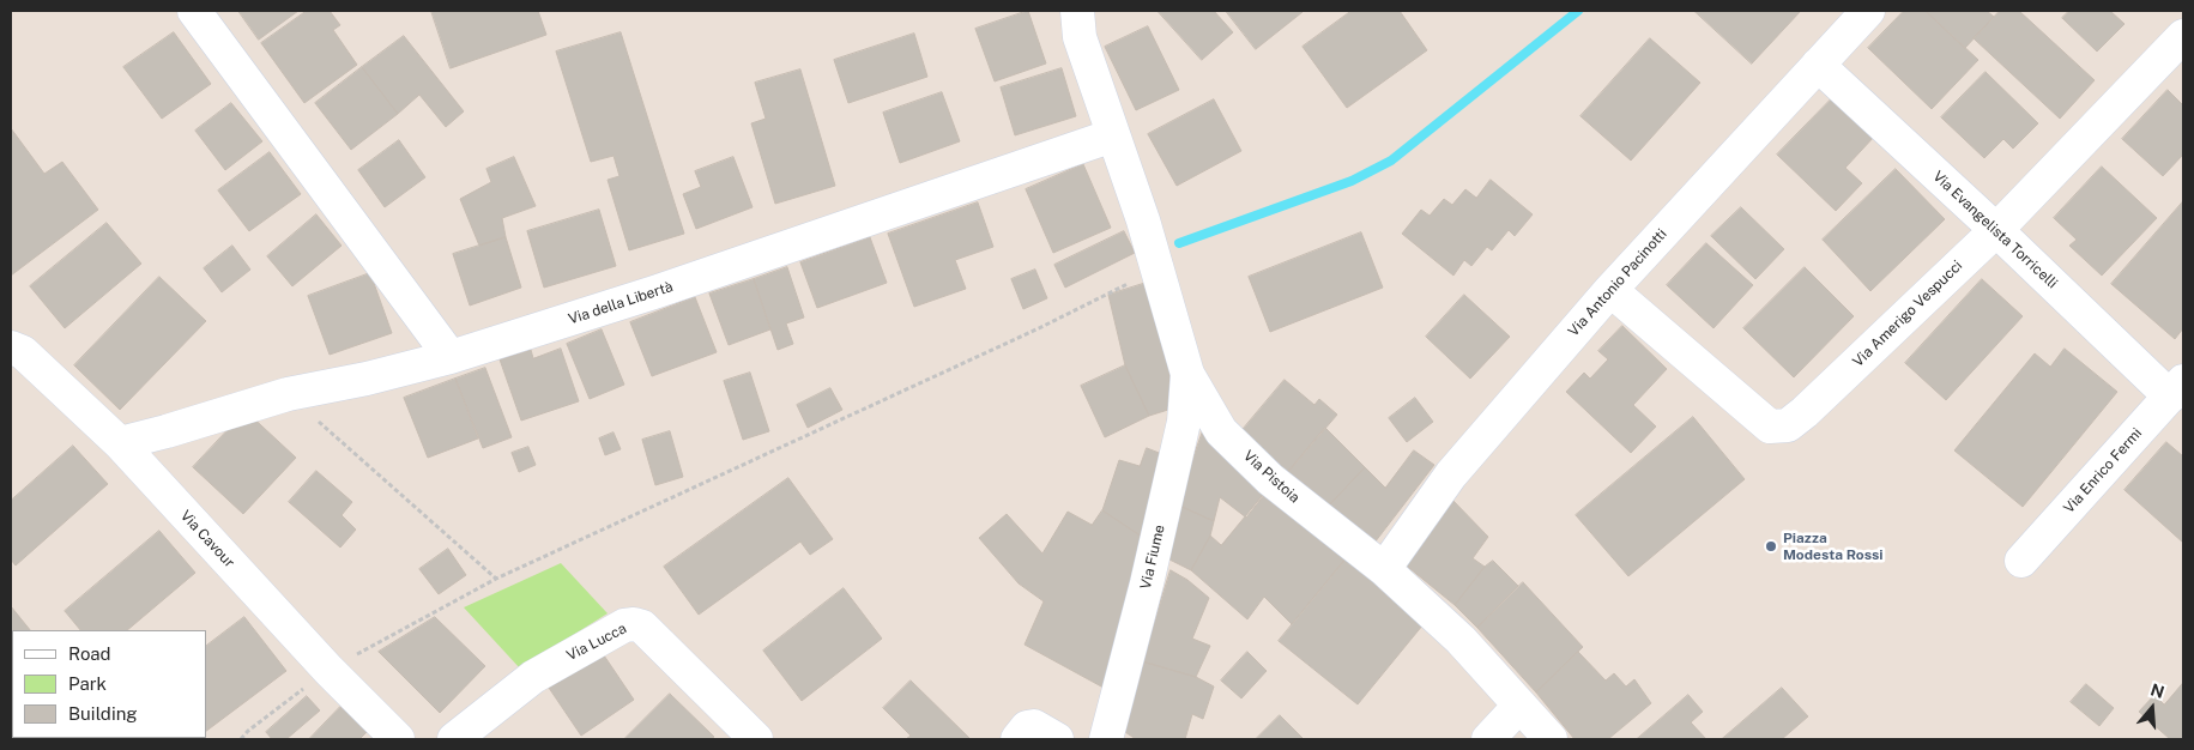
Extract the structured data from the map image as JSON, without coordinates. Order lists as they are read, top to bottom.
{
  "streets": {
    "street": [
      "Via Evangelista Torricelli",
      "Via Antonio Pacinotti",
      "Via della Libertà",
      "Via Amerigo Vespucci",
      "Via Enrico Fermi",
      "Via Pistoia",
      "Via Cavour",
      "Via Fiume",
      "Via Lucca"
    ]
  },
  "crossings": [
    ["Via Evangelista Torricelli", "Via Antonio Pacinotti"],
    ["Via Evangelista Torricelli", "Via Amerigo Vespucci"],
    ["Via Evangelista Torricelli", "Via Enrico Fermi"],
    ["Via Antonio Pacinotti", "Via Amerigo Vespucci"],
    ["Via Antonio Pacinotti", "Via Pistoia"],
    ["Via della Libertà", "Via Pistoia"],
    ["Via della Libertà", "Via Cavour"],
    ["Via Pistoia", "Via Fiume"]
  ],
  "places": ["Piazza Modesta Rossi"],
  "legend": ["Road", "Park", "Building"],
  "north": "top"
}
